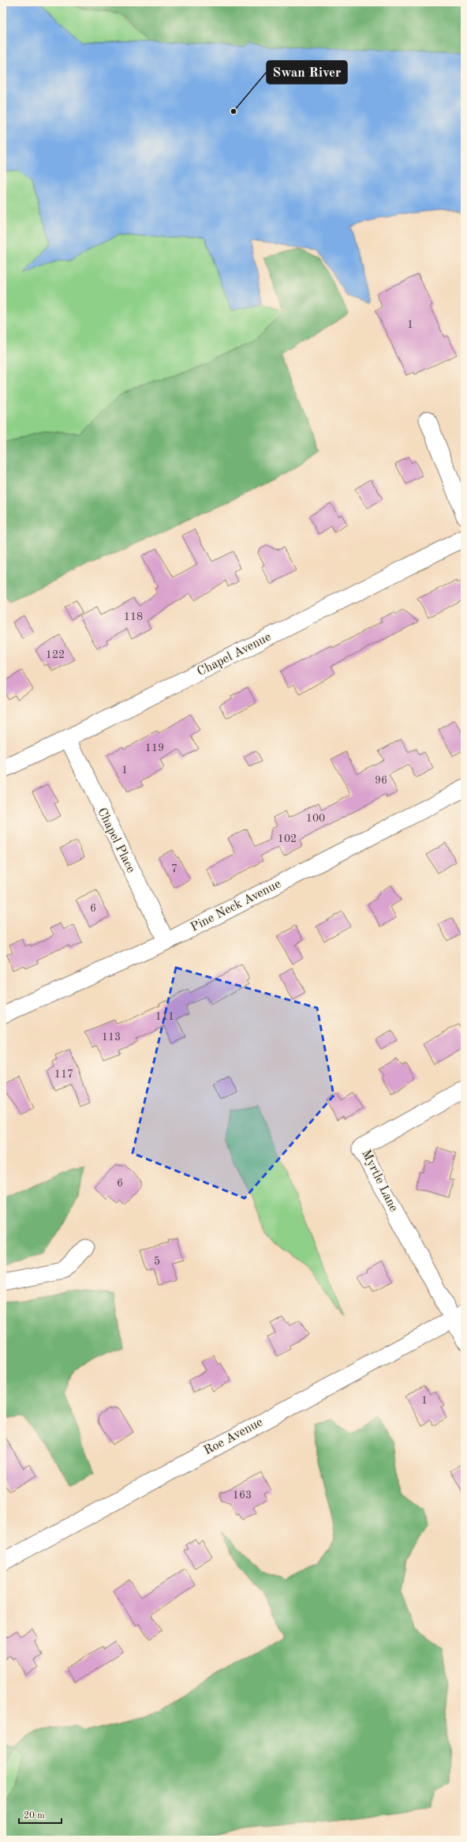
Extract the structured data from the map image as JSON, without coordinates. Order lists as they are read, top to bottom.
{
  "streets": {
    "street": [
      "Chapel Avenue",
      "Chapel Place",
      "Pine Neck Avenue",
      "Myrtle Lane",
      "Roe Avenue"
    ]
  },
  "crossings": [
    ["Chapel Avenue", "Chapel Place"],
    ["Chapel Place", "Pine Neck Avenue"],
    ["Myrtle Lane", "Roe Avenue"]
  ],
  "places": ["Swan River"],
  "house_numbers": [
    "1",
    "118",
    "122",
    "119",
    "1",
    "96",
    "100",
    "102",
    "7",
    "6",
    "111",
    "113",
    "117",
    "6",
    "5",
    "1",
    "163"
  ],
  "scale_bar": "20 m"
}
